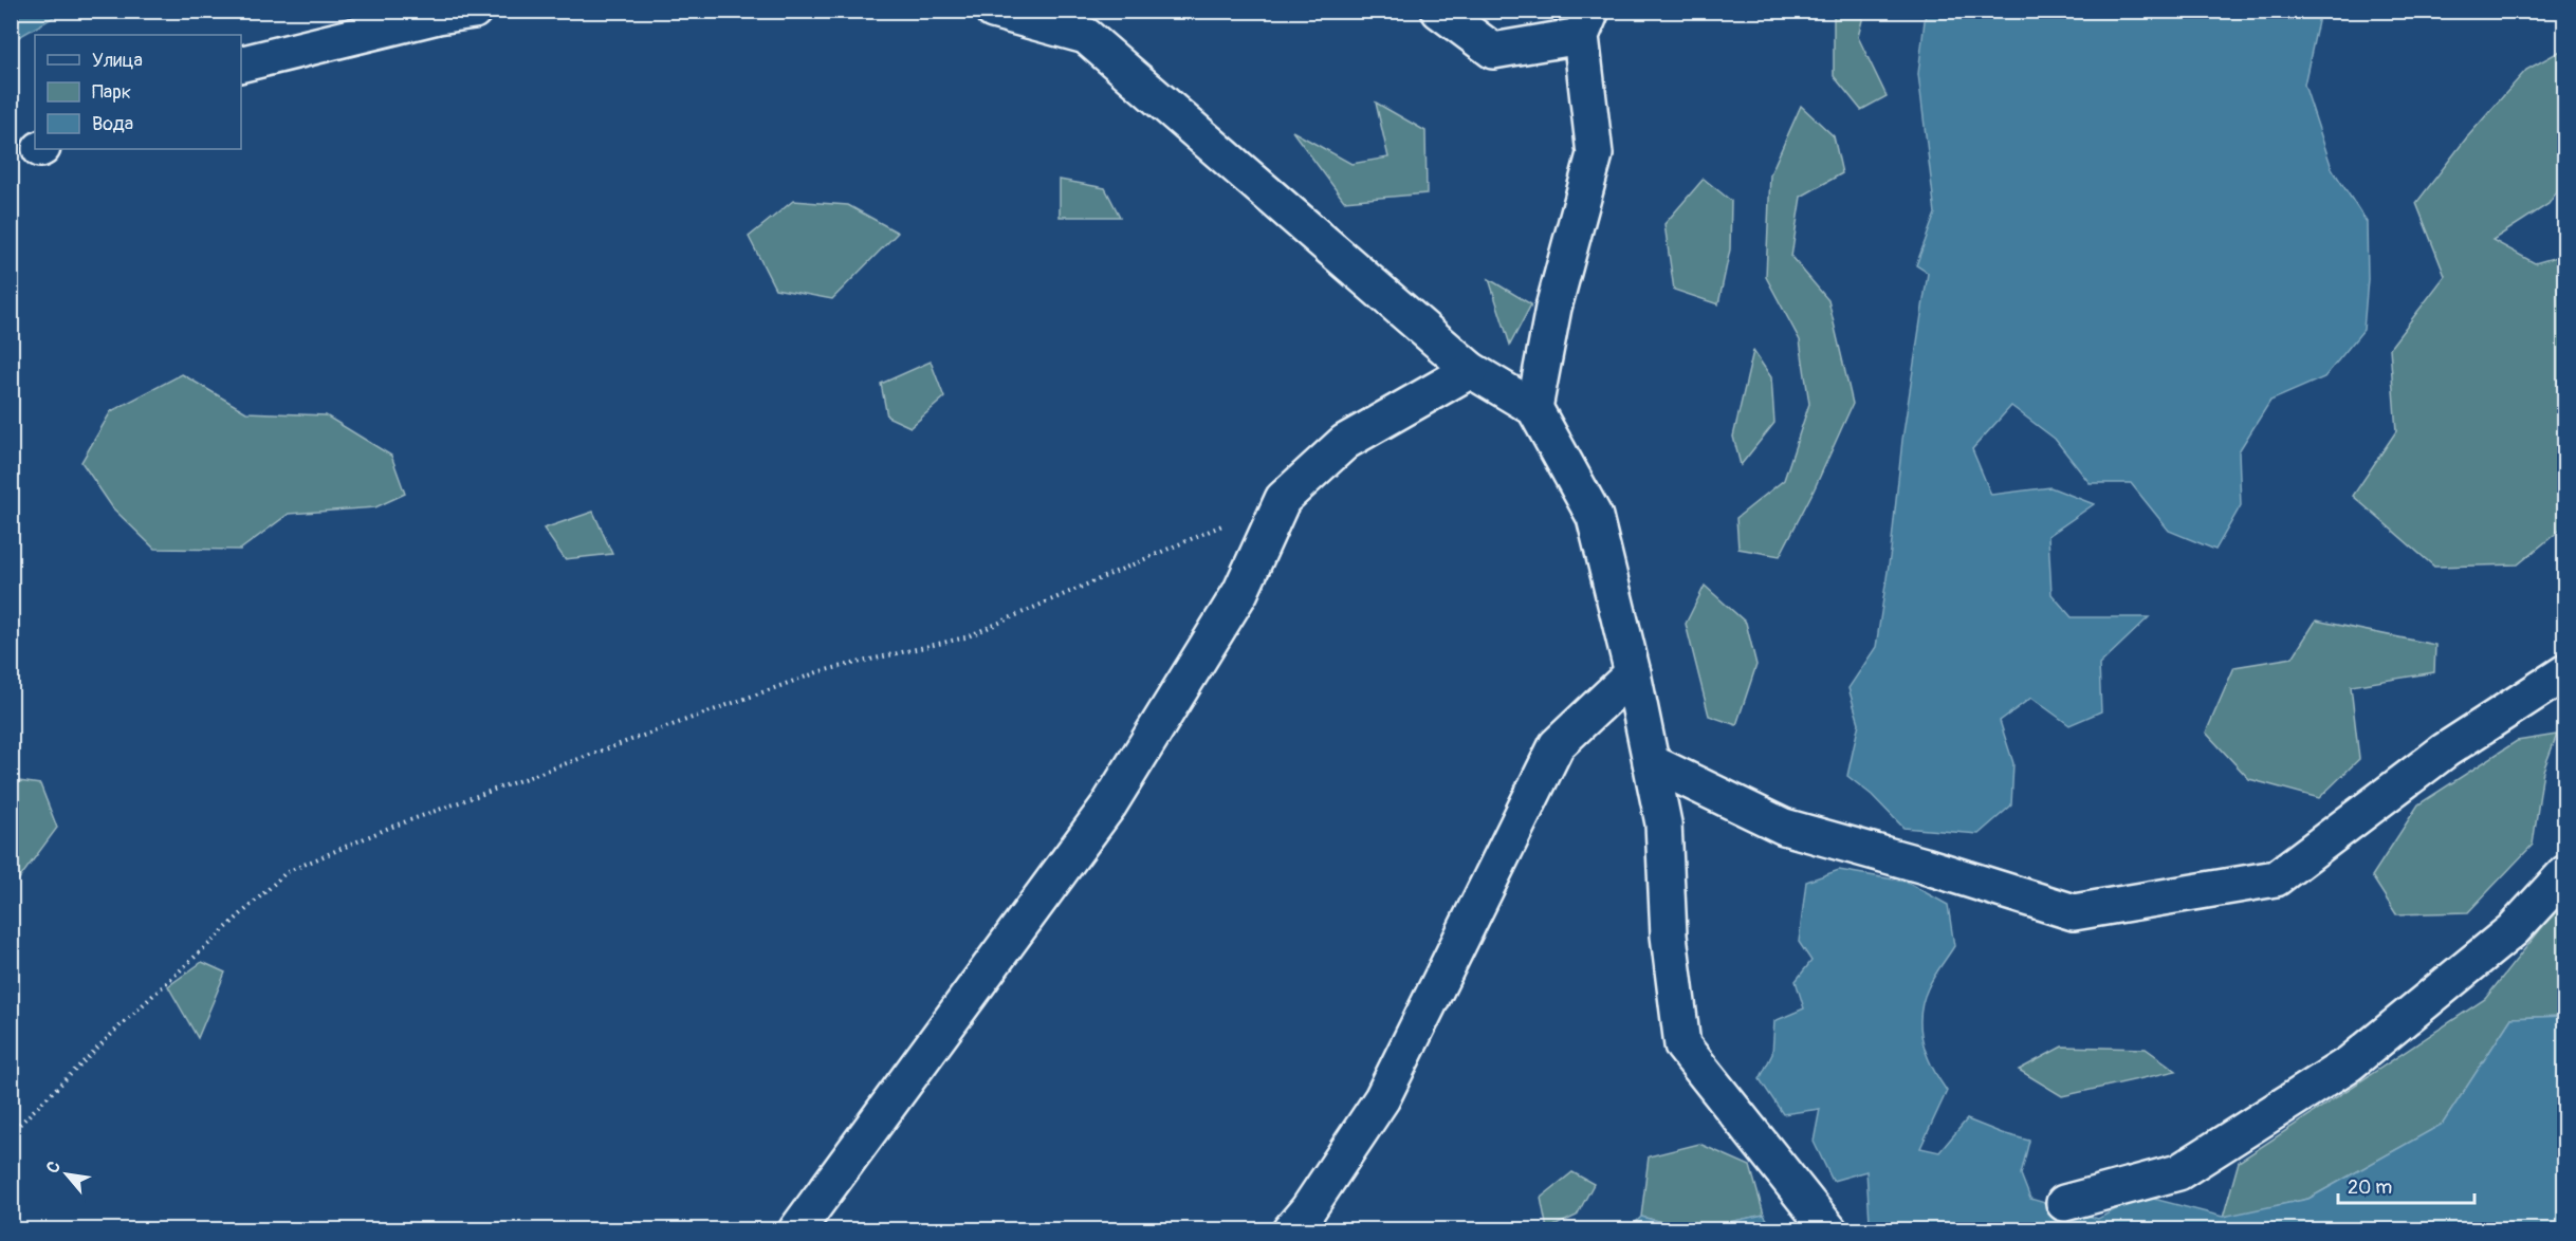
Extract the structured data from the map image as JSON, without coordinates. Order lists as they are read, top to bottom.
{
  "legend": ["Улица", "Парк", "Вода"],
  "scale_bar": "20 m",
  "north": "top left"
}
